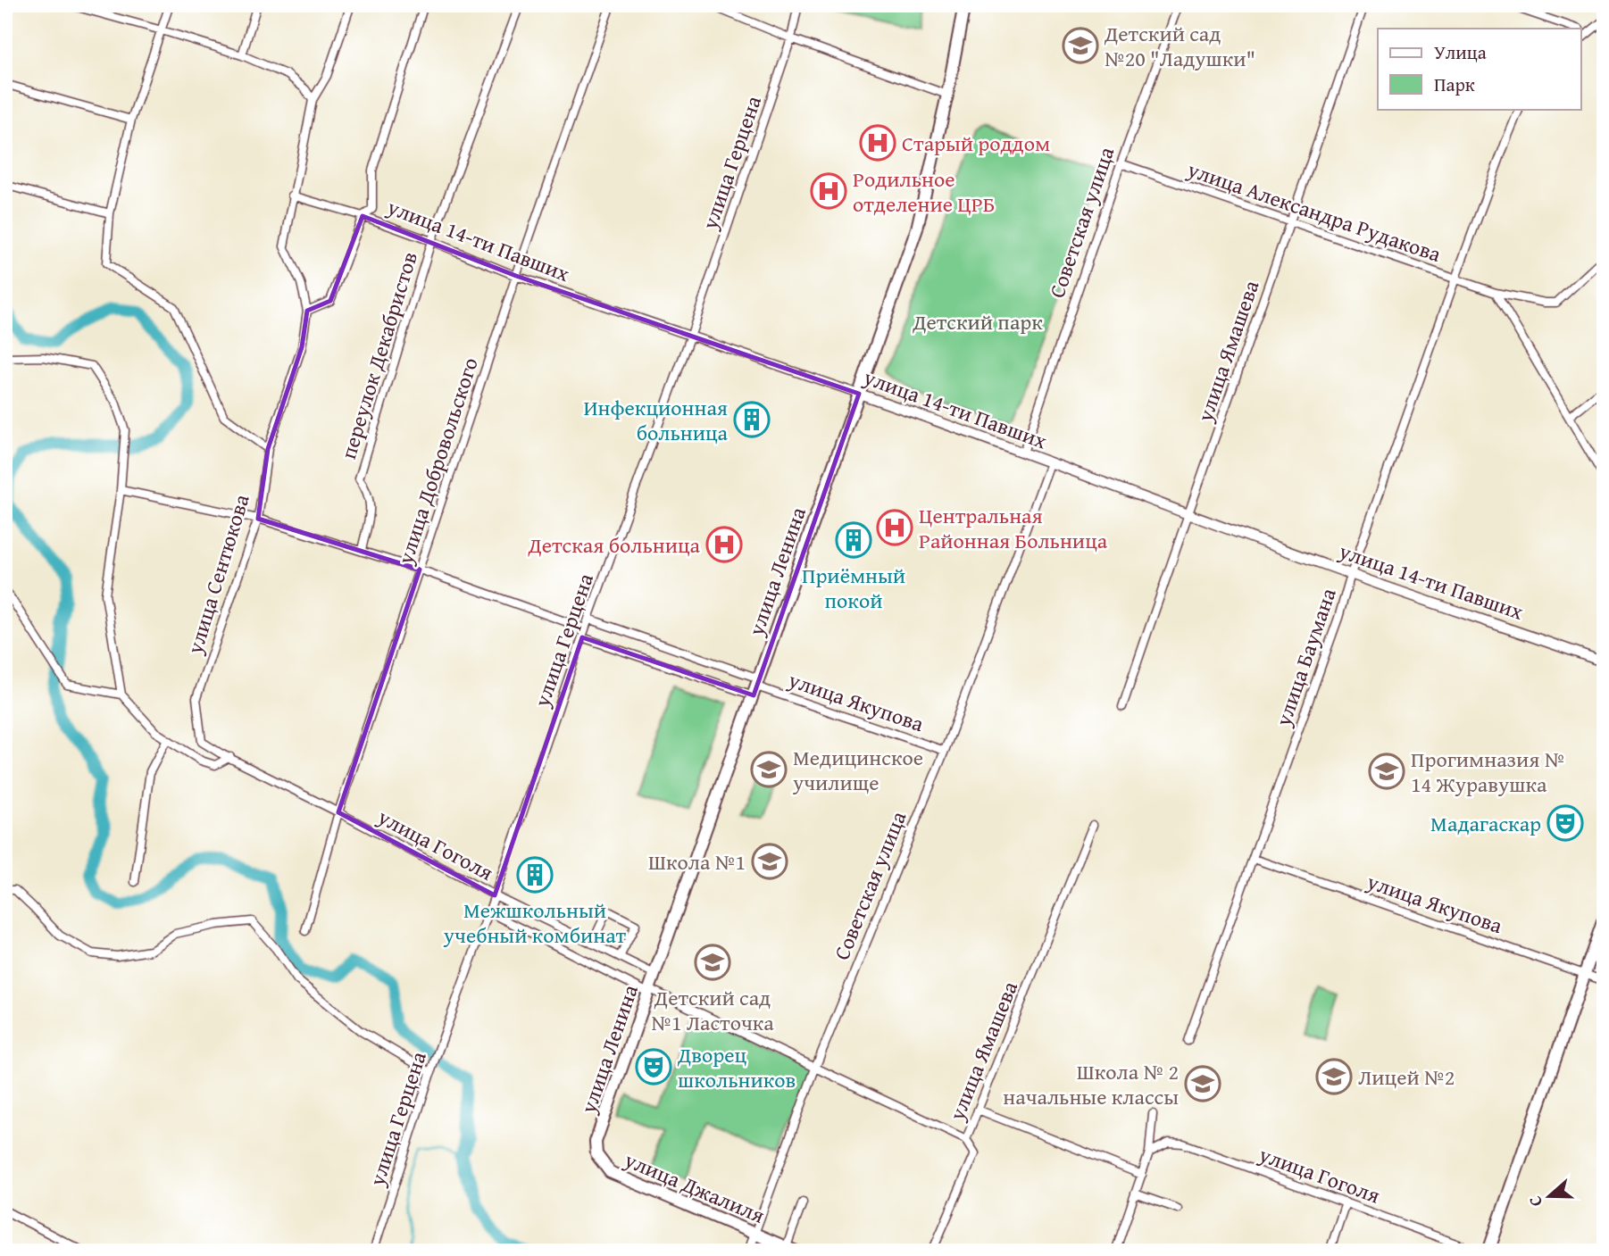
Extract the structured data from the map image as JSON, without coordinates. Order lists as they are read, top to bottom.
{
  "streets": {
    "main road": ["улица Ленина", "улица Джалиля"],
    "street": [
      "улица Герцена",
      "улица Александра Рудакова",
      "Советская улица",
      "улица 14-ти Павших",
      "улица Ямашева",
      "переулок Декабристов",
      "улица Добровольского",
      "улица Сентюкова",
      "улица Баумана",
      "улица Якупова",
      "улица Гоголя"
    ]
  },
  "crossings": [
    ["улица Герцена", "улица 14-ти Павших"],
    ["улица Герцена", "улица Гоголя"],
    ["улица Александра Рудакова", "Советская улица"],
    ["улица Александра Рудакова", "улица Ямашева"],
    ["улица Александра Рудакова", "улица Баумана"],
    ["Советская улица", "улица 14-ти Павших"],
    ["Советская улица", "улица Якупова"],
    ["Советская улица", "улица Гоголя"],
    ["Советская улица", "улица Джалиля"],
    ["улица 14-ти Павших", "улица Ямашева"],
    ["улица 14-ти Павших", "переулок Декабристов"],
    ["улица 14-ти Павших", "улица Добровольского"],
    ["улица 14-ти Павших", "улица Ленина"],
    ["улица 14-ти Павших", "улица Баумана"],
    ["улица Ямашева", "улица Гоголя"],
    ["улица Добровольского", "улица Гоголя"],
    ["улица Ленина", "улица Якупова"],
    ["улица Ленина", "улица Гоголя"],
    ["улица Ленина", "улица Джалиля"],
    ["улица Сентюкова", "улица Гоголя"],
    ["улица Баумана", "улица Якупова"]
  ],
  "parks": ["Детский парк"],
  "places": {
    "school or university": [
      "Детский сад №20 \"Ладушки\"",
      "Медицинское училище",
      "Прогимназия № 14 Журавушка",
      "Школа №1",
      "Детский сад №1 Ласточка",
      "Лицей №2",
      "Школа № 2 начальные классы"
    ],
    "hospital": [
      "Старый роддом",
      "Родильное отделение ЦРБ",
      "Центральная Районная Больница",
      "Детская больница"
    ],
    "building": ["Инфекционная больница", "Приёмный покой", "Межшкольный учебный комбинат"],
    "theatre": ["Мадагаскар", "Дворец школьников"]
  },
  "legend": ["Улица", "Парк"],
  "north": "left"
}
